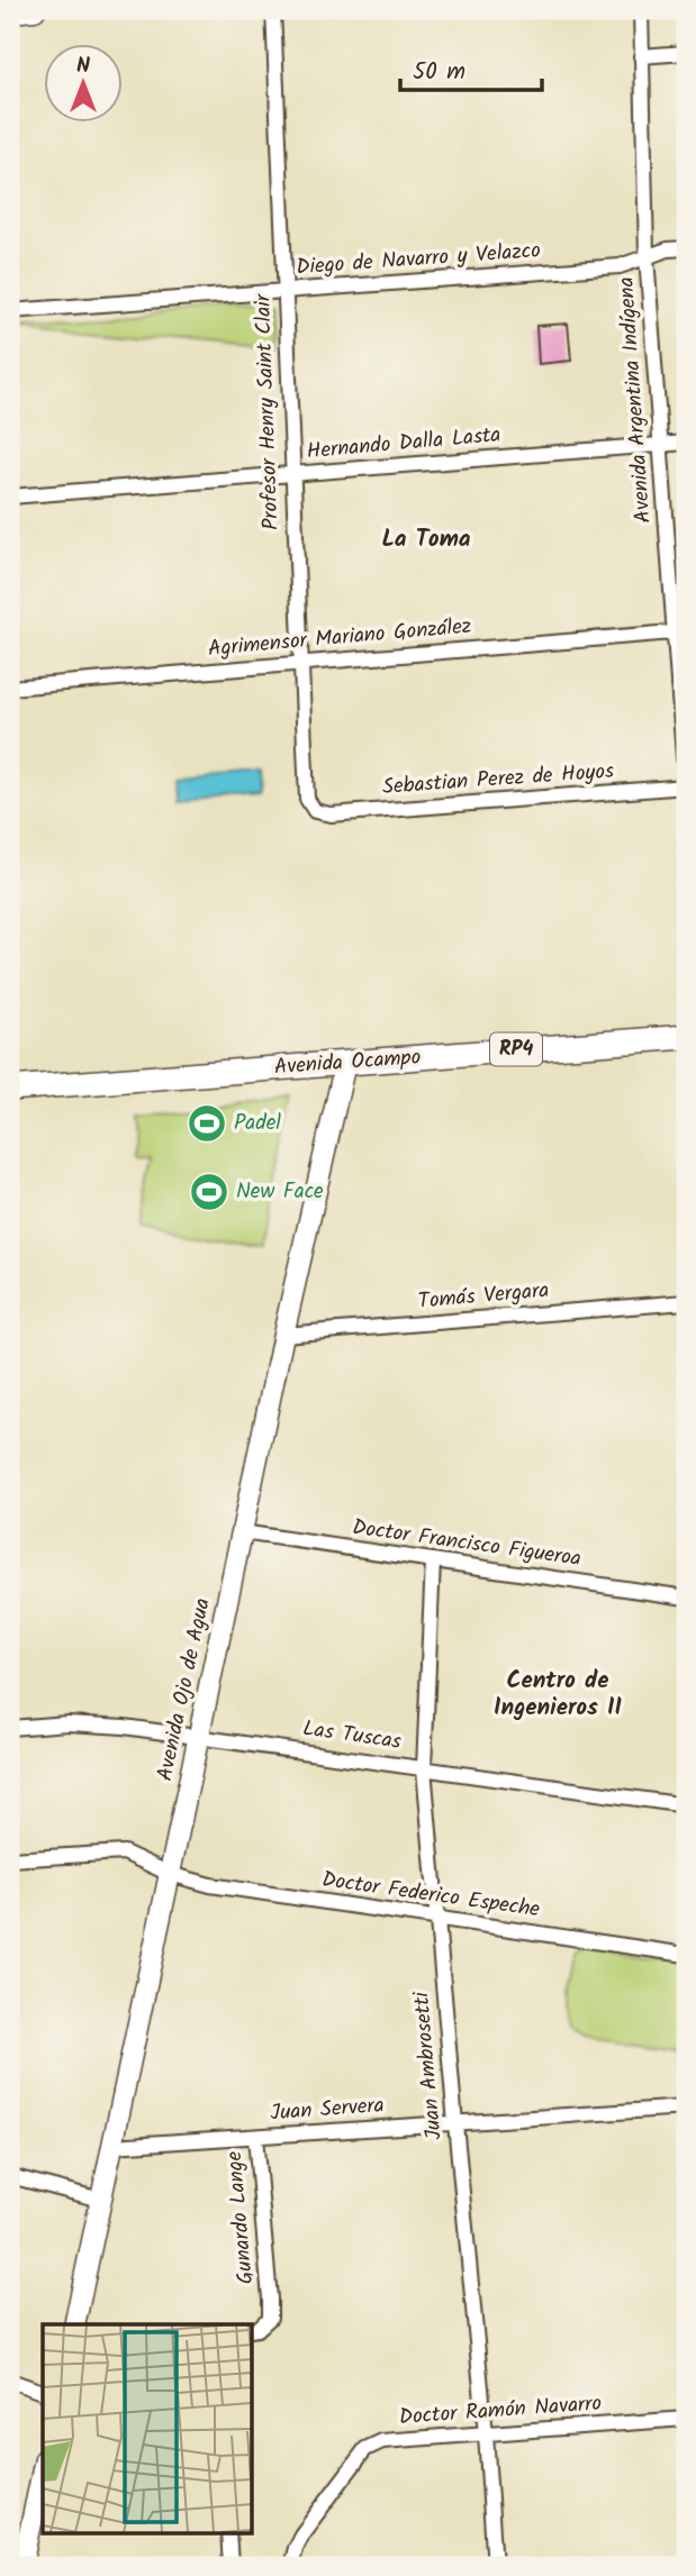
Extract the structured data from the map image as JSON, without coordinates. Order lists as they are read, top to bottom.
{
  "streets": {
    "main road": ["RP4", "Avenida Ocampo", "Avenida Ojo de Agua"],
    "street": [
      "Diego de Navarro y Velazco",
      "Avenida Argentina Indígena",
      "Profesor Henry Saint Clair",
      "Hernando Dalla Lasta",
      "Agrimensor Mariano González",
      "Sebastian Perez de Hoyos",
      "Tomás Vergara",
      "Doctor Francisco Figueroa",
      "Las Tuscas",
      "Doctor Federico Espeche",
      "Juan Ambrosetti",
      "Juan Servera",
      "Gunardo Lange",
      "Doctor Ramón Navarro"
    ]
  },
  "crossings": [
    ["Diego de Navarro y Velazco", "Avenida Argentina Indígena"],
    ["Diego de Navarro y Velazco", "Profesor Henry Saint Clair"],
    ["Avenida Argentina Indígena", "Hernando Dalla Lasta"],
    ["Avenida Argentina Indígena", "Agrimensor Mariano González"],
    ["Avenida Argentina Indígena", "Sebastian Perez de Hoyos"],
    ["Profesor Henry Saint Clair", "Hernando Dalla Lasta"],
    ["Profesor Henry Saint Clair", "Agrimensor Mariano González"],
    ["Profesor Henry Saint Clair", "Sebastian Perez de Hoyos"],
    ["Avenida Ocampo", "Avenida Ojo de Agua"],
    ["Tomás Vergara", "Avenida Ojo de Agua"],
    ["Doctor Francisco Figueroa", "Avenida Ojo de Agua"],
    ["Doctor Francisco Figueroa", "Juan Ambrosetti"],
    ["Avenida Ojo de Agua", "Las Tuscas"],
    ["Avenida Ojo de Agua", "Doctor Federico Espeche"],
    ["Avenida Ojo de Agua", "Juan Servera"],
    ["Las Tuscas", "Juan Ambrosetti"],
    ["Doctor Federico Espeche", "Juan Ambrosetti"],
    ["Juan Ambrosetti", "Juan Servera"],
    ["Juan Ambrosetti", "Doctor Ramón Navarro"],
    ["Juan Servera", "Gunardo Lange"]
  ],
  "districts": ["La Toma", "Centro de Ingenieros II"],
  "places": {
    "sports": ["Padel", "New Face"]
  },
  "scale_bar": "50 m",
  "north": "top"
}
